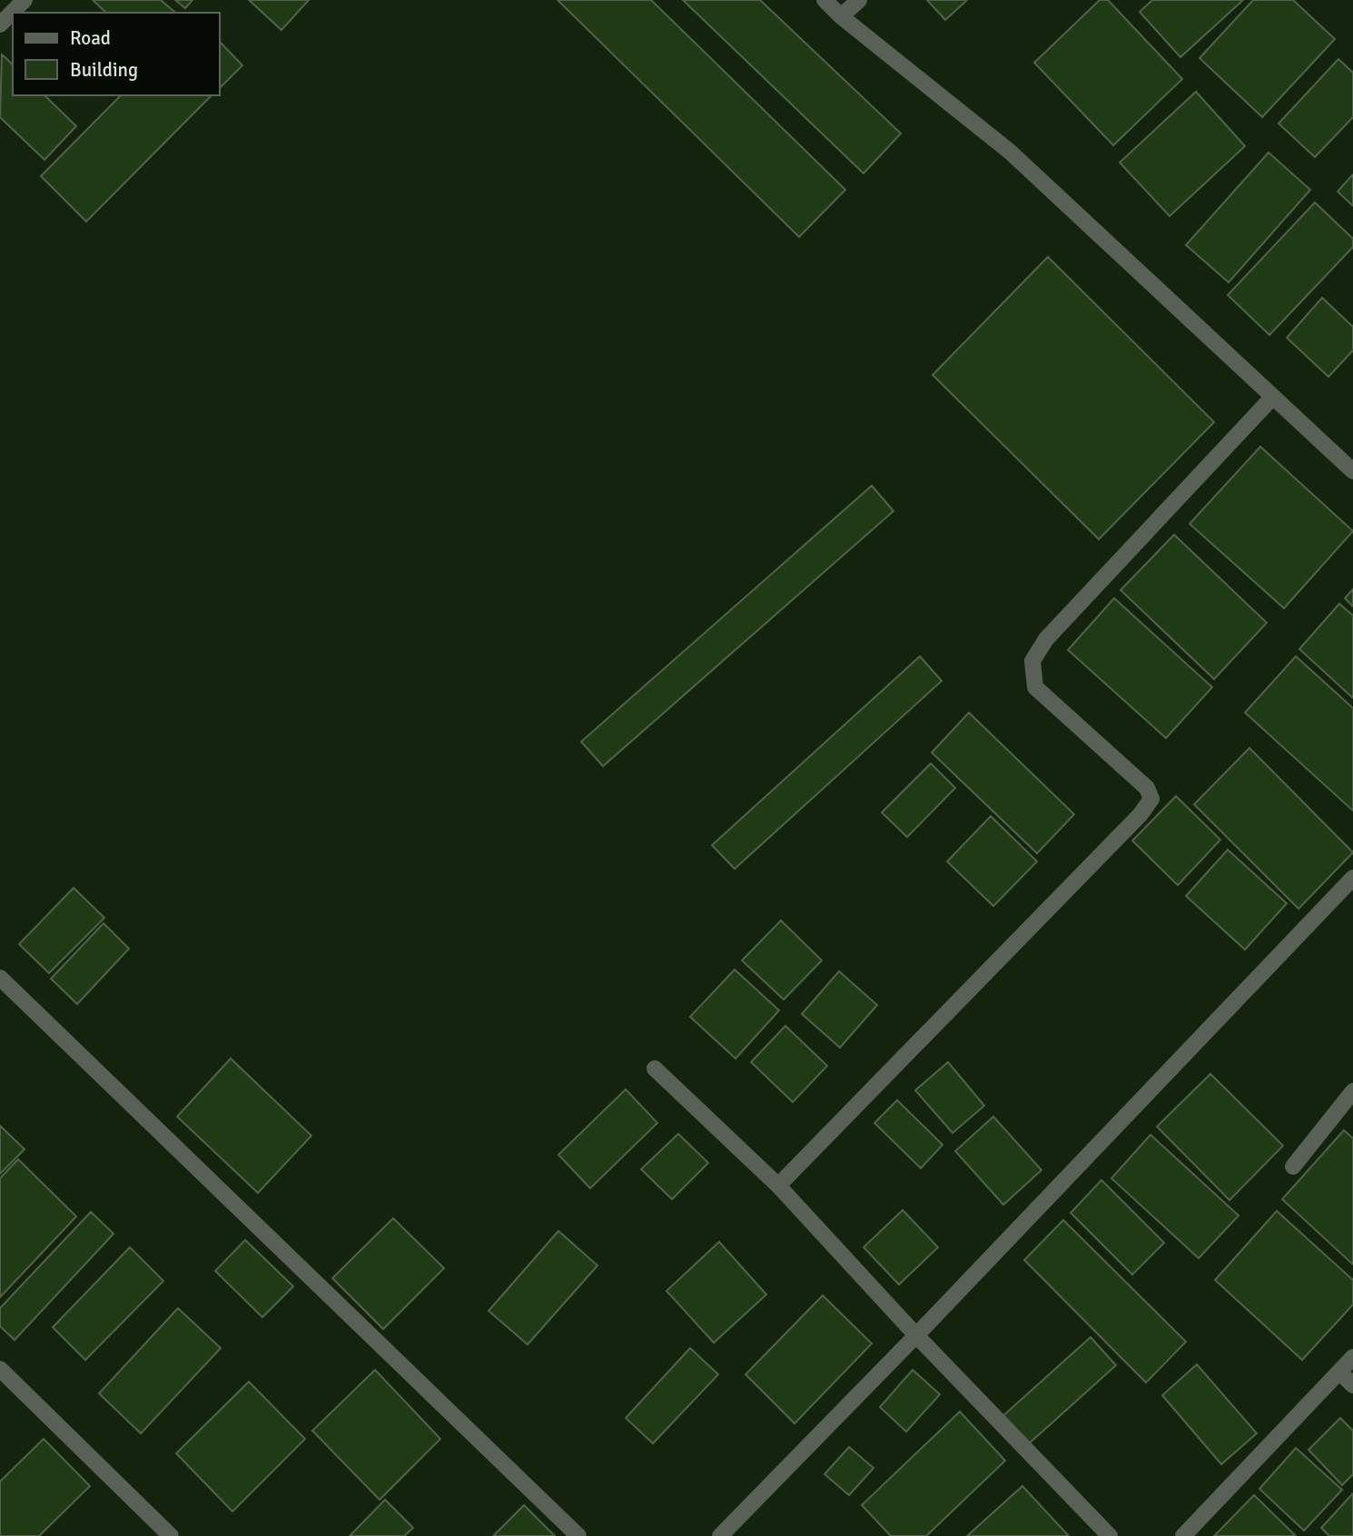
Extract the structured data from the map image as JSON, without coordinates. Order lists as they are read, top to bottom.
{
  "legend": ["Road", "Building"]
}
